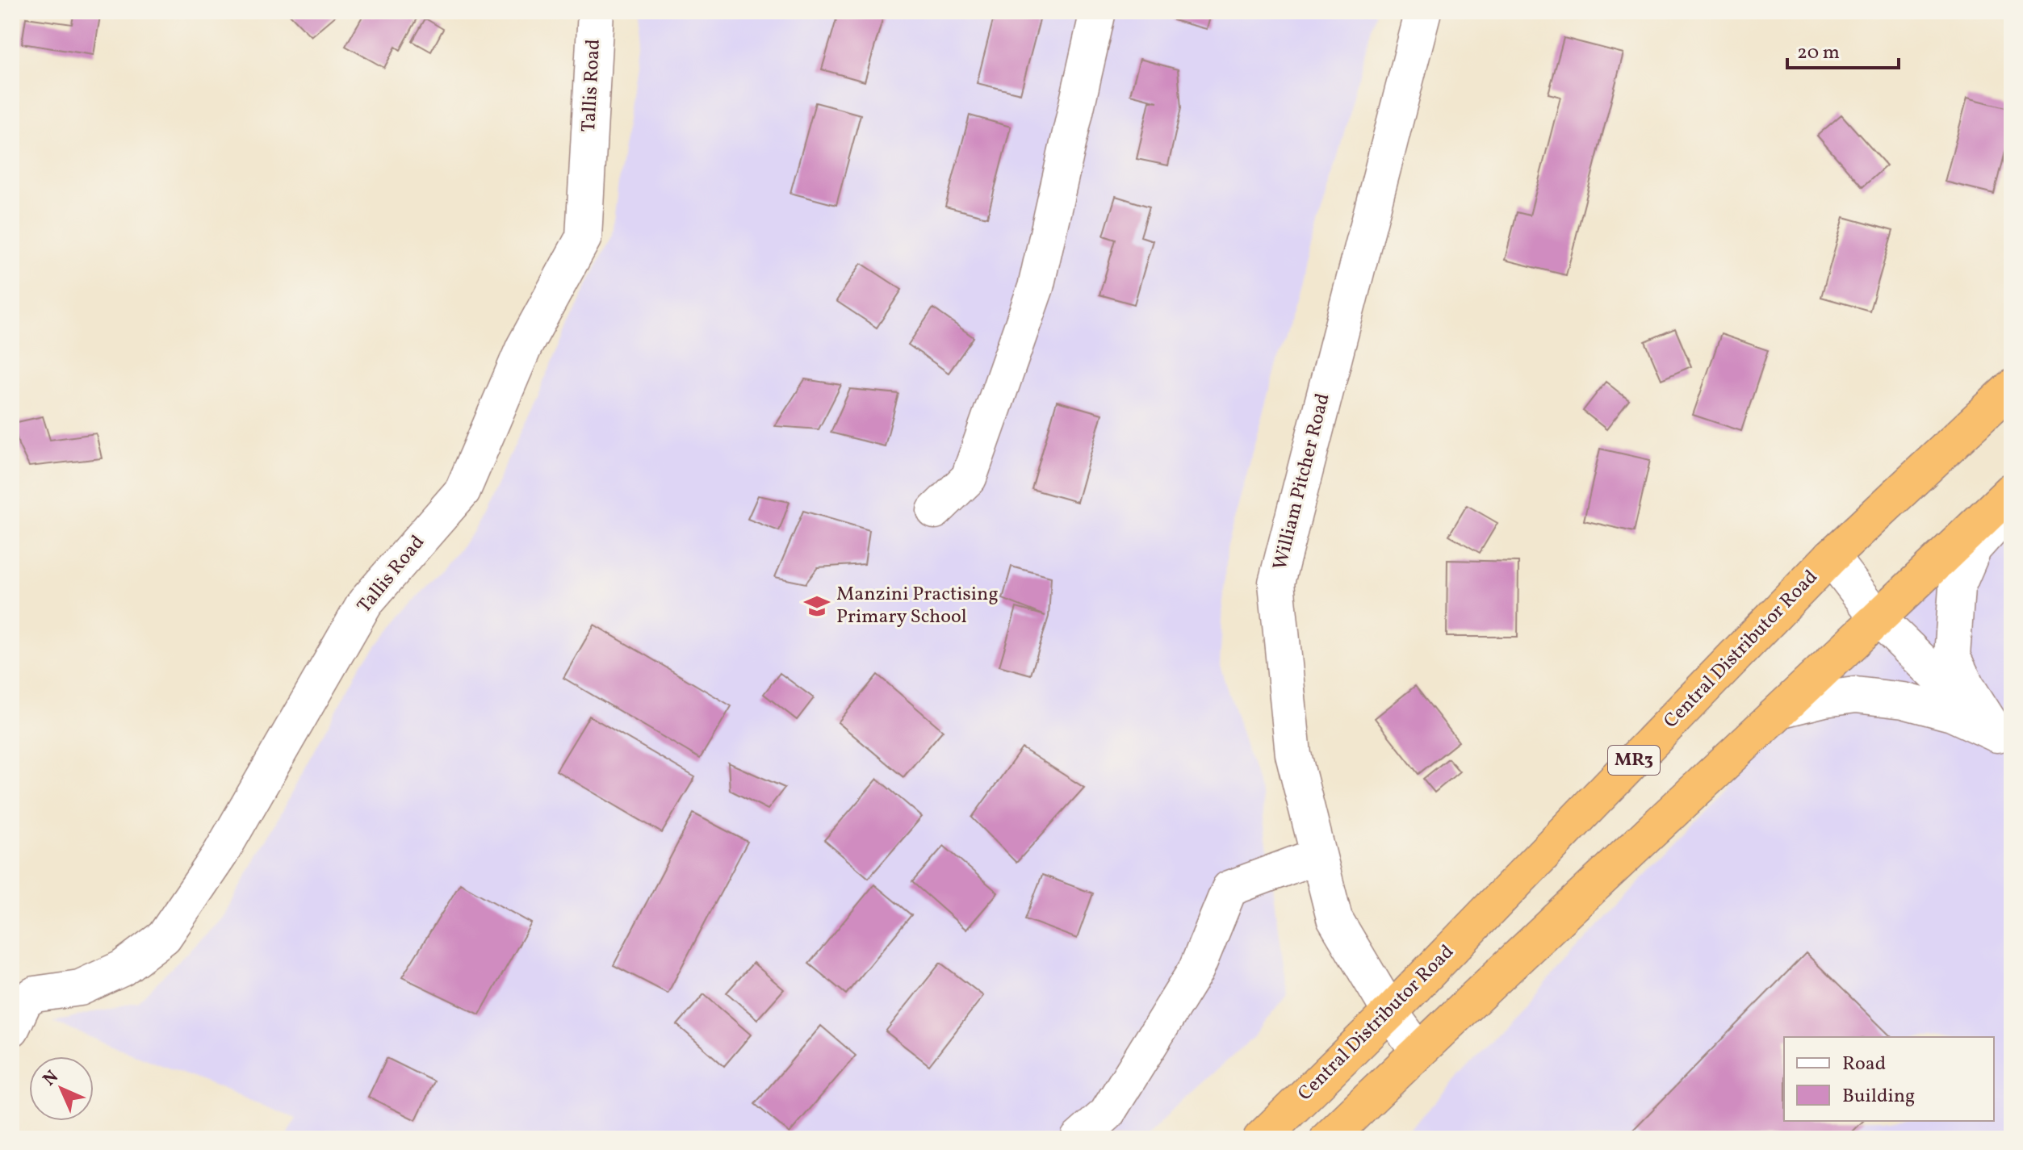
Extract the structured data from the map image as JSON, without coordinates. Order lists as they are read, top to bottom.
{
  "streets": {
    "highway": ["Central Distributor Road", "MR3"],
    "street": ["Tallis Road", "William Pitcher Road"]
  },
  "crossings": [
    ["William Pitcher Road", "Central Distributor Road"]
  ],
  "places": {
    "school or university": ["Manzini Practising Primary School"]
  },
  "legend": ["Road", "Building"],
  "scale_bar": "20 m",
  "north": "top left"
}
